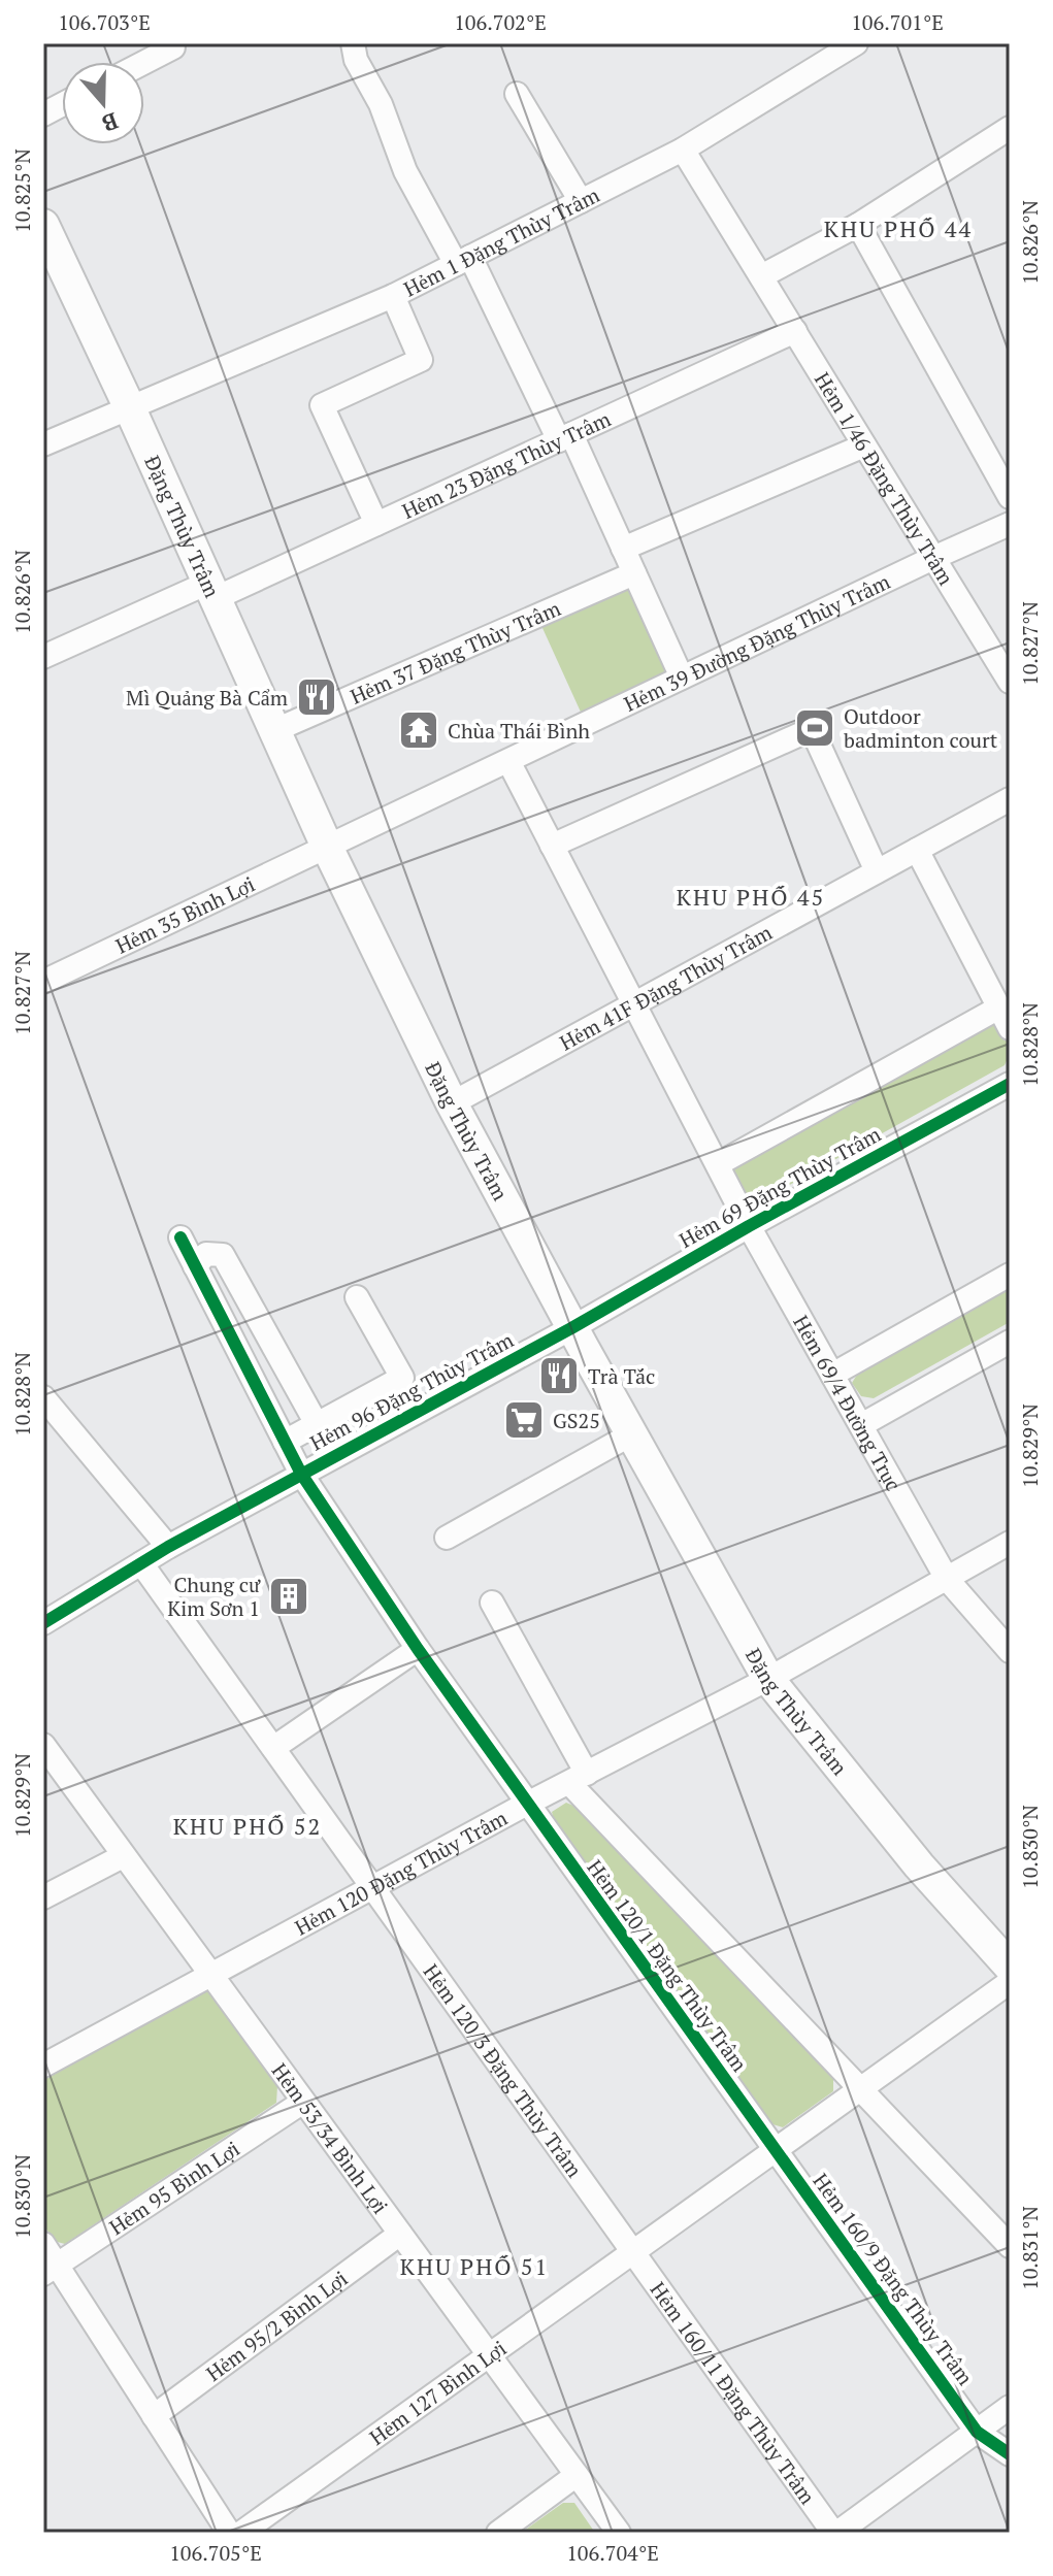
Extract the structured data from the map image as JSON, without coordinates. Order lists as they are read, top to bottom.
{
  "streets": {
    "main road": ["Đặng Thùy Trâm"],
    "street": [
      "Hẻm 1 Đặng Thùy Trâm",
      "Hẻm 23 Đặng Thùy Trâm",
      "Hẻm 1/46 Đặng Thùy Trâm",
      "Hẻm 39 Đường Đặng Thùy Trâm",
      "Hẻm 37 Đặng Thùy Trâm",
      "Hẻm 35 Bình Lợi",
      "Hẻm 41F Đặng Thùy Trâm",
      "Hẻm 69 Đặng Thùy Trâm",
      "Hẻm 96 Đặng Thùy Trâm",
      "Hẻm 69/4 Đường Trục",
      "Hẻm 120 Đặng Thùy Trâm",
      "Hẻm 120/1 Đặng Thùy Trâm",
      "Hẻm 120/3 Đặng Thùy Trâm",
      "Hẻm 53/34 Bình Lợi",
      "Hẻm 95 Bình Lợi",
      "Hẻm 160/9 Đặng Thùy Trâm",
      "Hẻm 95/2 Bình Lợi",
      "Hẻm 127 Bình Lợi",
      "Hẻm 160/11 Đặng Thùy Trâm"
    ]
  },
  "crossings": [
    ["Hẻm 1 Đặng Thùy Trâm", "Hẻm 1/46 Đặng Thùy Trâm"],
    ["Hẻm 1 Đặng Thùy Trâm", "Đặng Thùy Trâm"],
    ["Hẻm 23 Đặng Thùy Trâm", "Hẻm 1/46 Đặng Thùy Trâm"],
    ["Hẻm 23 Đặng Thùy Trâm", "Đặng Thùy Trâm"],
    ["Hẻm 1/46 Đặng Thùy Trâm", "Hẻm 39 Đường Đặng Thùy Trâm"],
    ["Đặng Thùy Trâm", "Hẻm 39 Đường Đặng Thùy Trâm"],
    ["Đặng Thùy Trâm", "Hẻm 37 Đặng Thùy Trâm"],
    ["Đặng Thùy Trâm", "Hẻm 35 Bình Lợi"],
    ["Đặng Thùy Trâm", "Hẻm 41F Đặng Thùy Trâm"],
    ["Đặng Thùy Trâm", "Hẻm 69 Đặng Thùy Trâm"],
    ["Đặng Thùy Trâm", "Hẻm 96 Đặng Thùy Trâm"],
    ["Đặng Thùy Trâm", "Hẻm 120 Đặng Thùy Trâm"],
    ["Hẻm 39 Đường Đặng Thùy Trâm", "Hẻm 35 Bình Lợi"],
    ["Hẻm 39 Đường Đặng Thùy Trâm", "Hẻm 69/4 Đường Trục"],
    ["Hẻm 41F Đặng Thùy Trâm", "Hẻm 69/4 Đường Trục"],
    ["Hẻm 69 Đặng Thùy Trâm", "Hẻm 96 Đặng Thùy Trâm"],
    ["Hẻm 69 Đặng Thùy Trâm", "Hẻm 69/4 Đường Trục"],
    ["Hẻm 96 Đặng Thùy Trâm", "Hẻm 120/1 Đặng Thùy Trâm"],
    ["Hẻm 69/4 Đường Trục", "Hẻm 120 Đặng Thùy Trâm"],
    ["Hẻm 120 Đặng Thùy Trâm", "Hẻm 120/1 Đặng Thùy Trâm"],
    ["Hẻm 120 Đặng Thùy Trâm", "Hẻm 120/3 Đặng Thùy Trâm"],
    ["Hẻm 120 Đặng Thùy Trâm", "Hẻm 53/34 Bình Lợi"],
    ["Hẻm 120/1 Đặng Thùy Trâm", "Hẻm 160/9 Đặng Thùy Trâm"],
    ["Hẻm 120/1 Đặng Thùy Trâm", "Hẻm 127 Bình Lợi"],
    ["Hẻm 120/3 Đặng Thùy Trâm", "Hẻm 127 Bình Lợi"],
    ["Hẻm 120/3 Đặng Thùy Trâm", "Hẻm 160/11 Đặng Thùy Trâm"],
    ["Hẻm 53/34 Bình Lợi", "Hẻm 95 Bình Lợi"],
    ["Hẻm 53/34 Bình Lợi", "Hẻm 95/2 Bình Lợi"],
    ["Hẻm 53/34 Bình Lợi", "Hẻm 127 Bình Lợi"],
    ["Hẻm 160/9 Đặng Thùy Trâm", "Hẻm 127 Bình Lợi"],
    ["Hẻm 127 Bình Lợi", "Hẻm 160/11 Đặng Thùy Trâm"]
  ],
  "districts": [
    "KHU PHỐ 44",
    "KHU PHỐ 45",
    "KHU PHỐ 52",
    "KHU PHỐ 51"
  ],
  "places": {
    "restaurant": ["Mì Quảng Bà Cẩm", "Trà Tắc"],
    "sports": ["Outdoor badminton court"],
    "temple": ["Chùa Thái Bình"],
    "supermarket": ["GS25"],
    "building": ["Chung cư Kim Sơn 1"]
  },
  "north": "bottom",
  "coordinates": [
    "106.703°E",
    "106.702°E",
    "106.701°E",
    "10.825°N",
    "10.826°N",
    "10.827°N",
    "10.828°N",
    "10.829°N",
    "10.830°N",
    "10.831°N",
    "106.705°E",
    "106.704°E"
  ]
}
